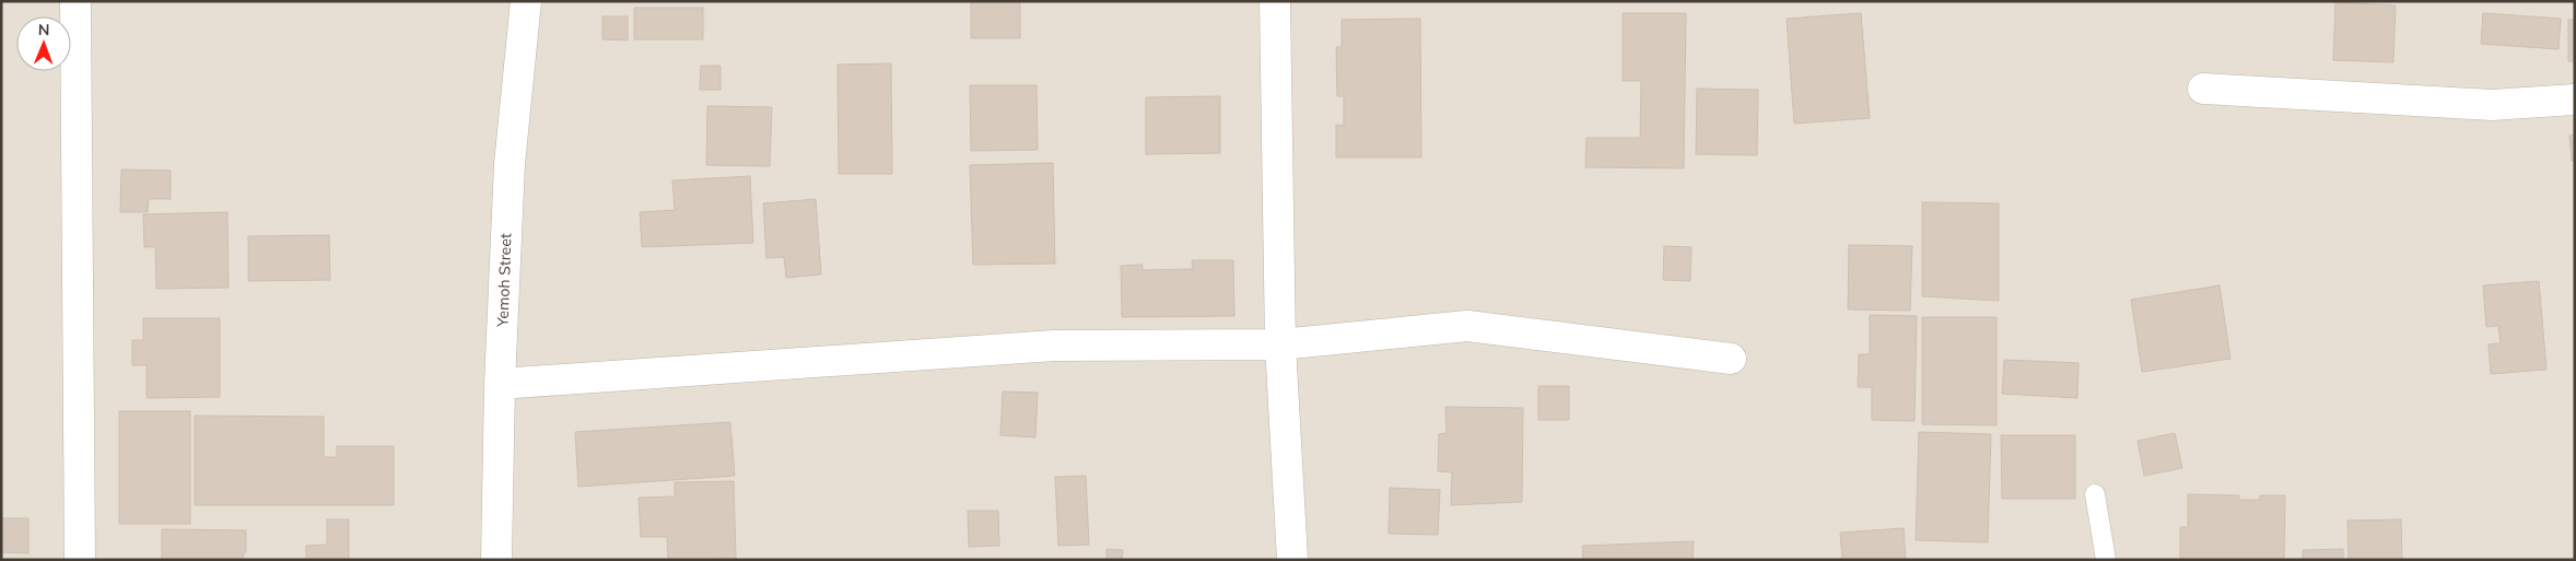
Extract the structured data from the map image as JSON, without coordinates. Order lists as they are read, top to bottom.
{
  "streets": {
    "street": ["Yemoh Street"]
  },
  "north": "top"
}
